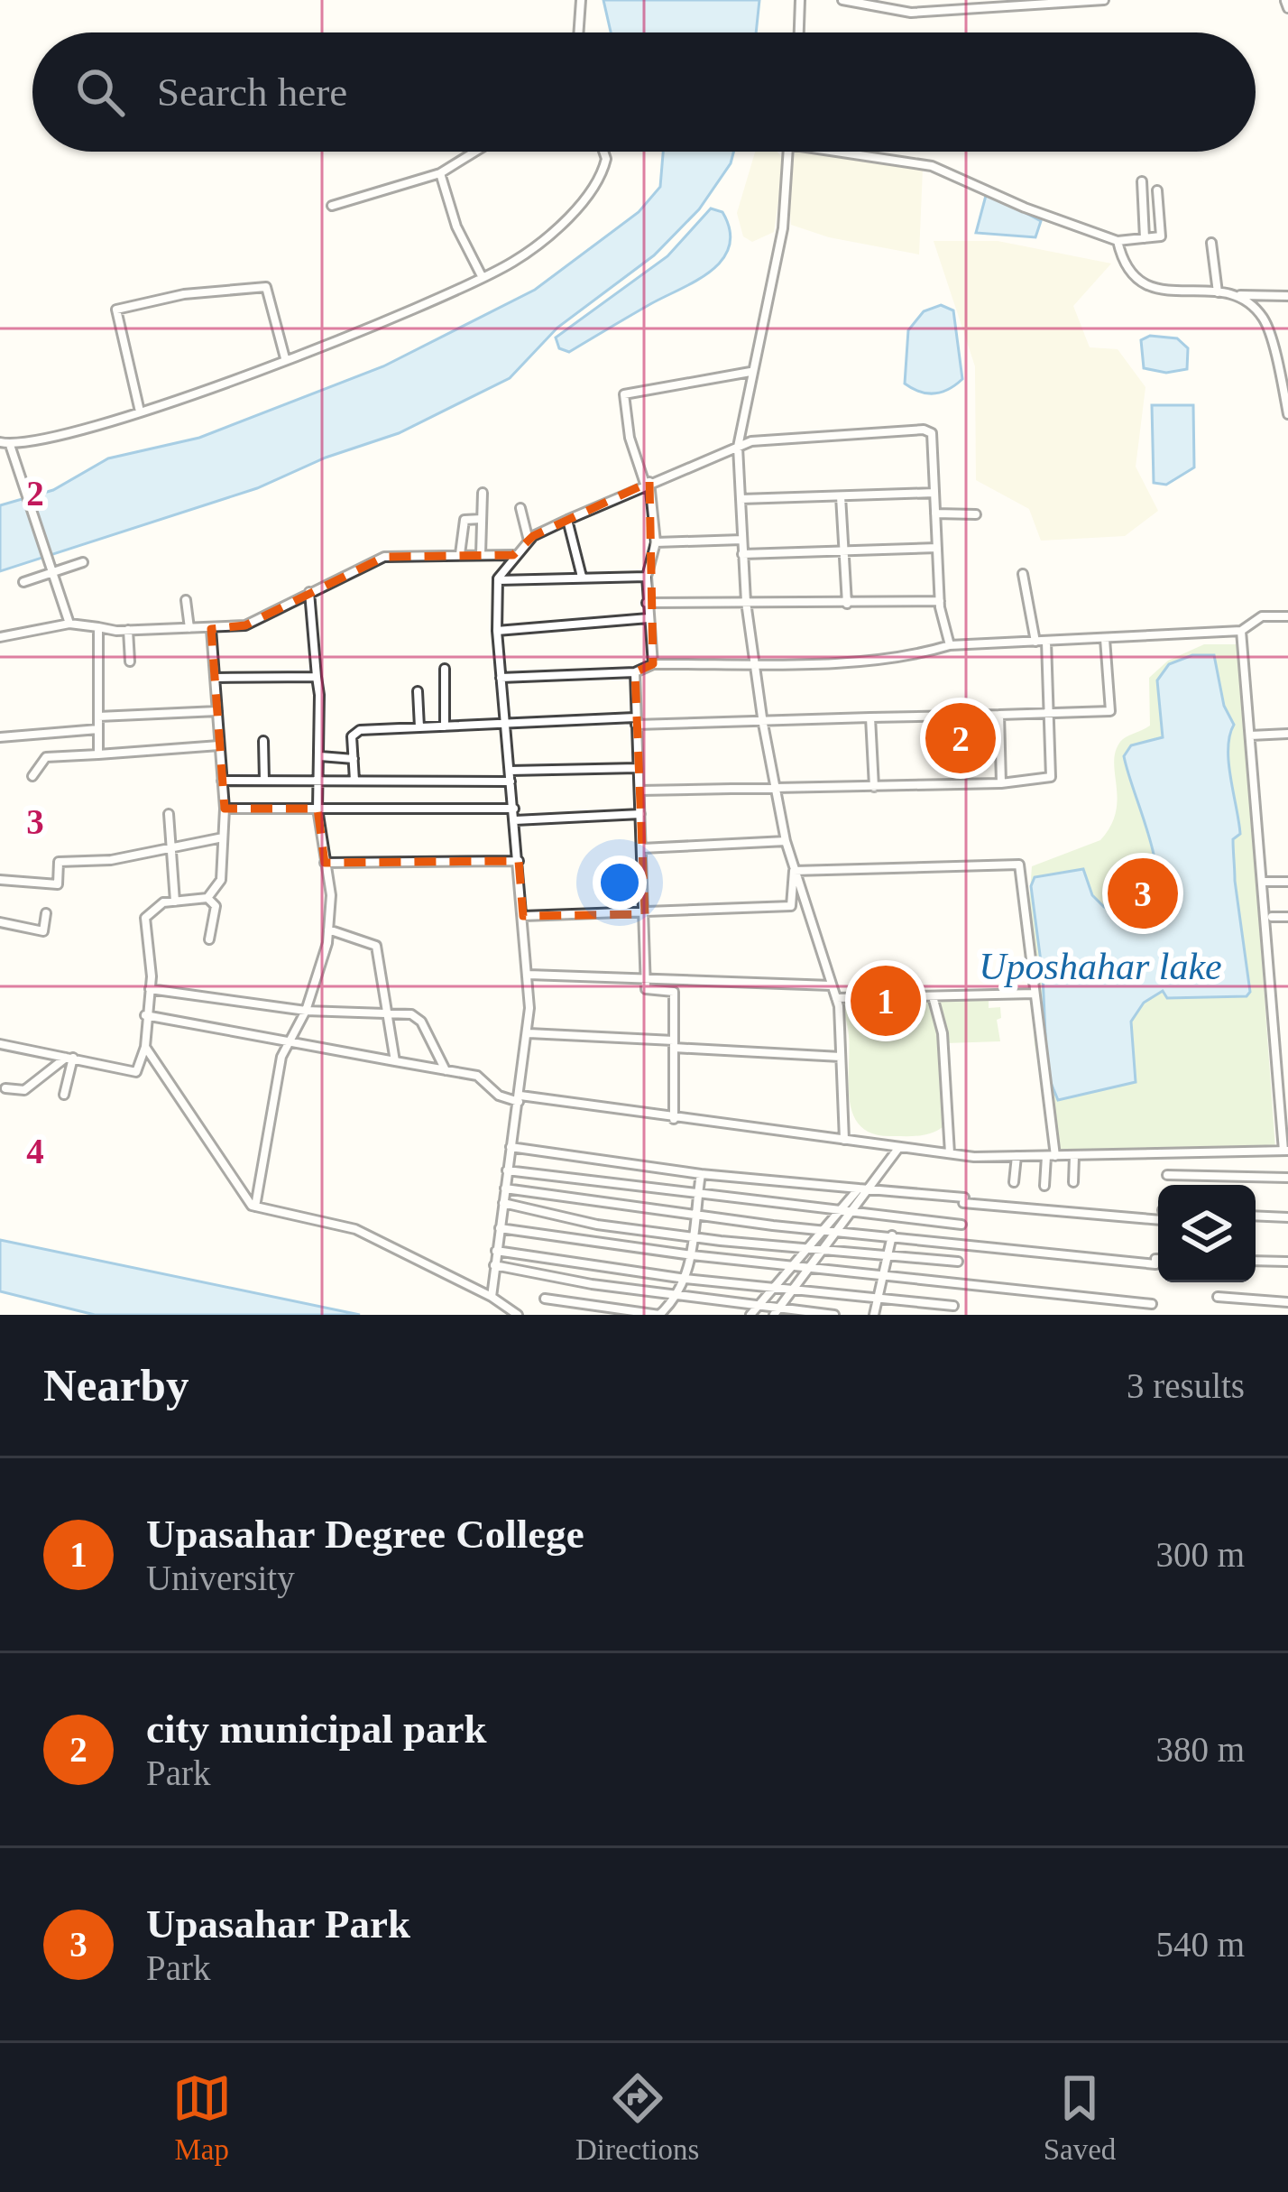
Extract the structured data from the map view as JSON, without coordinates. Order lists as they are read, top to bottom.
{
  "water": ["Uposhahar lake"],
  "page": {
    "search": "Search here",
    "pins": ["2", "3", "1"],
    "heading": ["Nearby", "3 results"],
    "list": [
      {
        "mark": "1",
        "name": "Upasahar Degree College",
        "note": "University",
        "value": "300 m"
      },
      {
        "mark": "2",
        "name": "city municipal park",
        "note": "Park",
        "value": "380 m"
      },
      {
        "mark": "3",
        "name": "Upasahar Park",
        "note": "Park",
        "value": "540 m"
      }
    ],
    "nav": ["Map", "Directions", "Saved"]
  },
  "grid": {
    "rows": ["2", "3", "4"]
  }
}
